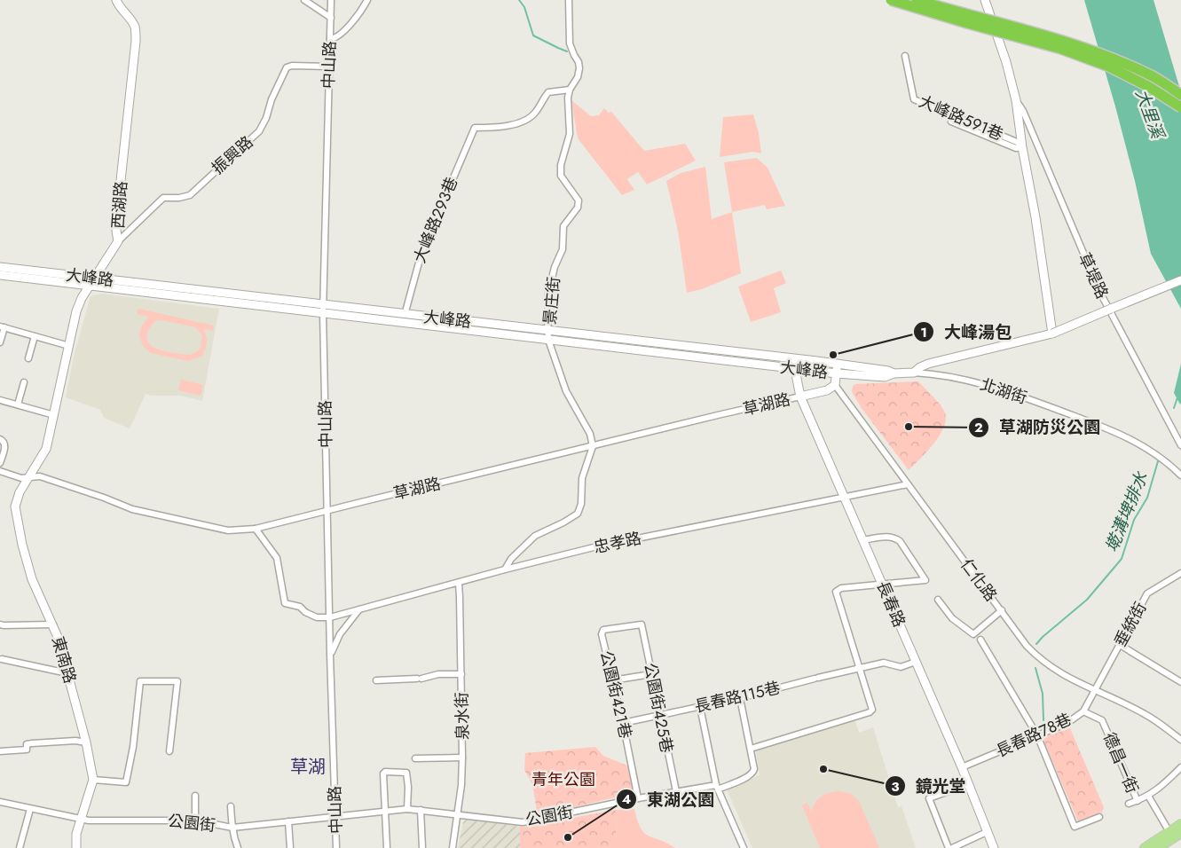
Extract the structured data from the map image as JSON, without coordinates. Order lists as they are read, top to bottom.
{
  "streets": {
    "street": [
      "中山路",
      "大峰路591巷",
      "振興路",
      "西湖路",
      "大峰路293巷",
      "草堤路",
      "大峰路",
      "景庄街",
      "北湖街",
      "草湖路",
      "忠孝路",
      "仁化路",
      "長春路",
      "垂統街",
      "東南路",
      "公園街421巷",
      "長春路115巷",
      "公園街425巷",
      "泉水街",
      "長春路78巷",
      "德昌一街",
      "公園街"
    ]
  },
  "crossings": [
    ["中山路", "振興路"],
    ["中山路", "大峰路"],
    ["中山路", "草湖路"],
    ["中山路", "忠孝路"],
    ["中山路", "公園街"],
    ["大峰路591巷", "草堤路"],
    ["振興路", "西湖路"],
    ["西湖路", "大峰路"],
    ["西湖路", "草湖路"],
    ["西湖路", "東南路"],
    ["大峰路293巷", "大峰路"],
    ["大峰路293巷", "景庄街"],
    ["草堤路", "大峰路"],
    ["大峰路", "景庄街"],
    ["大峰路", "北湖街"],
    ["大峰路", "長春路"],
    ["景庄街", "草湖路"],
    ["草湖路", "仁化路"],
    ["草湖路", "長春路"],
    ["草湖路", "東南路"],
    ["忠孝路", "仁化路"],
    ["忠孝路", "長春路"],
    ["忠孝路", "泉水街"],
    ["仁化路", "垂統街"],
    ["仁化路", "長春路78巷"],
    ["長春路", "長春路115巷"],
    ["長春路", "長春路78巷"],
    ["垂統街", "長春路78巷"],
    ["公園街421巷", "長春路115巷"],
    ["公園街421巷", "公園街425巷"],
    ["公園街421巷", "公園街"],
    ["長春路115巷", "公園街425巷"],
    ["公園街425巷", "公園街"],
    ["泉水街", "公園街"],
    ["長春路78巷", "德昌一街"]
  ],
  "districts": ["草湖"],
  "water": ["大里溪", "墘溝埤排水"],
  "parks": ["青年公園"],
  "places": [
    "大峰湯包",
    "草湖防災公園",
    "鏡光堂",
    "東湖公園"
  ]
}
